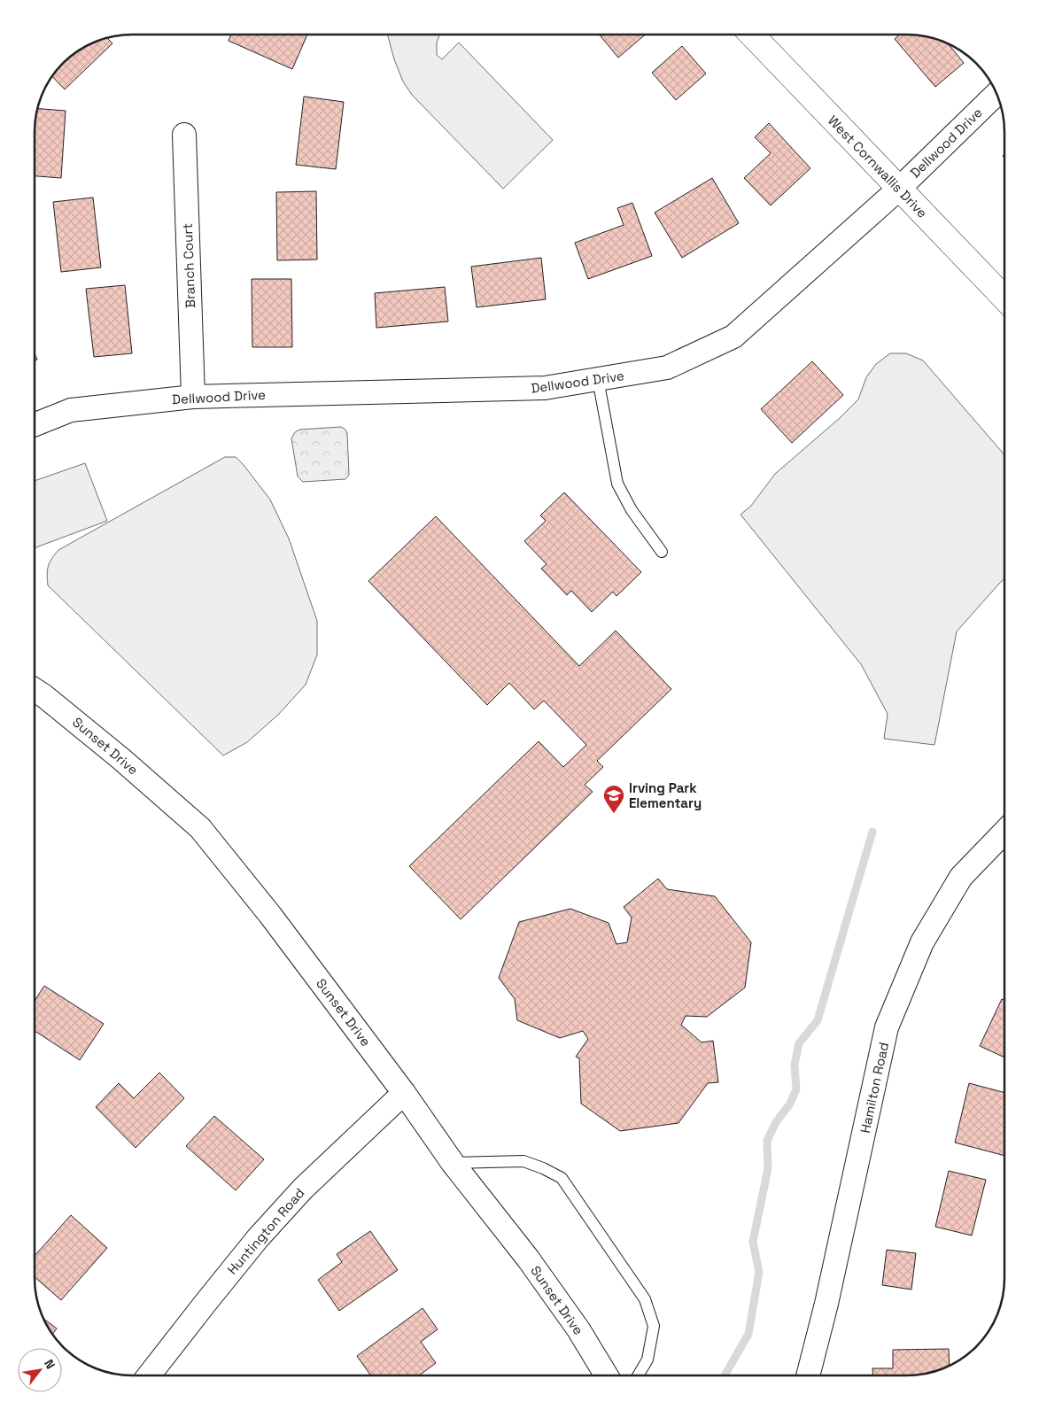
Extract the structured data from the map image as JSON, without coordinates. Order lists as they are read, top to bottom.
{
  "streets": {
    "street": [
      "Dellwood Drive",
      "West Cornwallis Drive",
      "Branch Court",
      "Sunset Drive",
      "Hamilton Road",
      "Huntington Road"
    ]
  },
  "crossings": [
    ["Dellwood Drive", "West Cornwallis Drive"],
    ["Dellwood Drive", "Branch Court"],
    ["Sunset Drive", "Huntington Road"]
  ],
  "places": {
    "school or university": ["Irving Park Elementary"]
  },
  "north": "top right"
}
